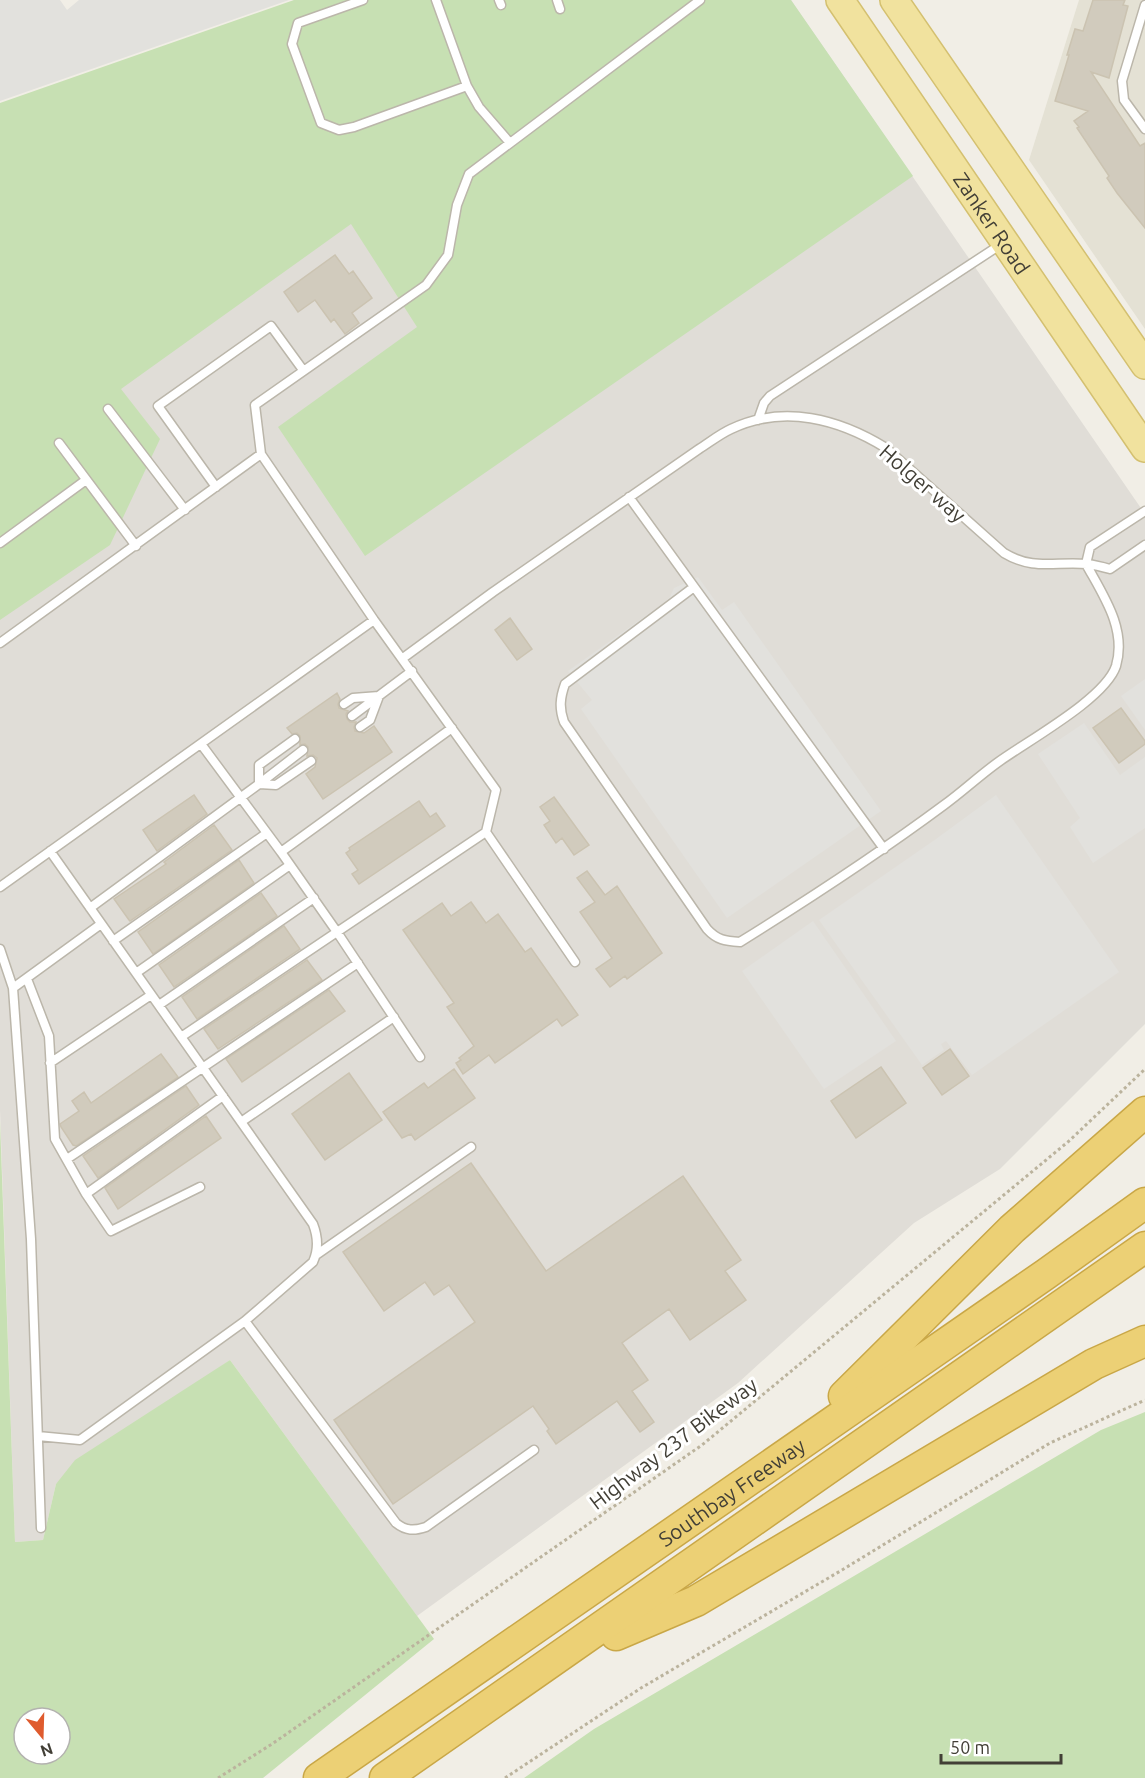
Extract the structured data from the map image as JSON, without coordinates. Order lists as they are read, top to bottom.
{
  "streets": {
    "highway": ["Southbay Freeway"],
    "main road": ["Zanker Road"],
    "lane": ["Holger way"],
    "path": ["Highway 237 Bikeway"]
  },
  "scale_bar": "50 m",
  "north": "bottom"
}
